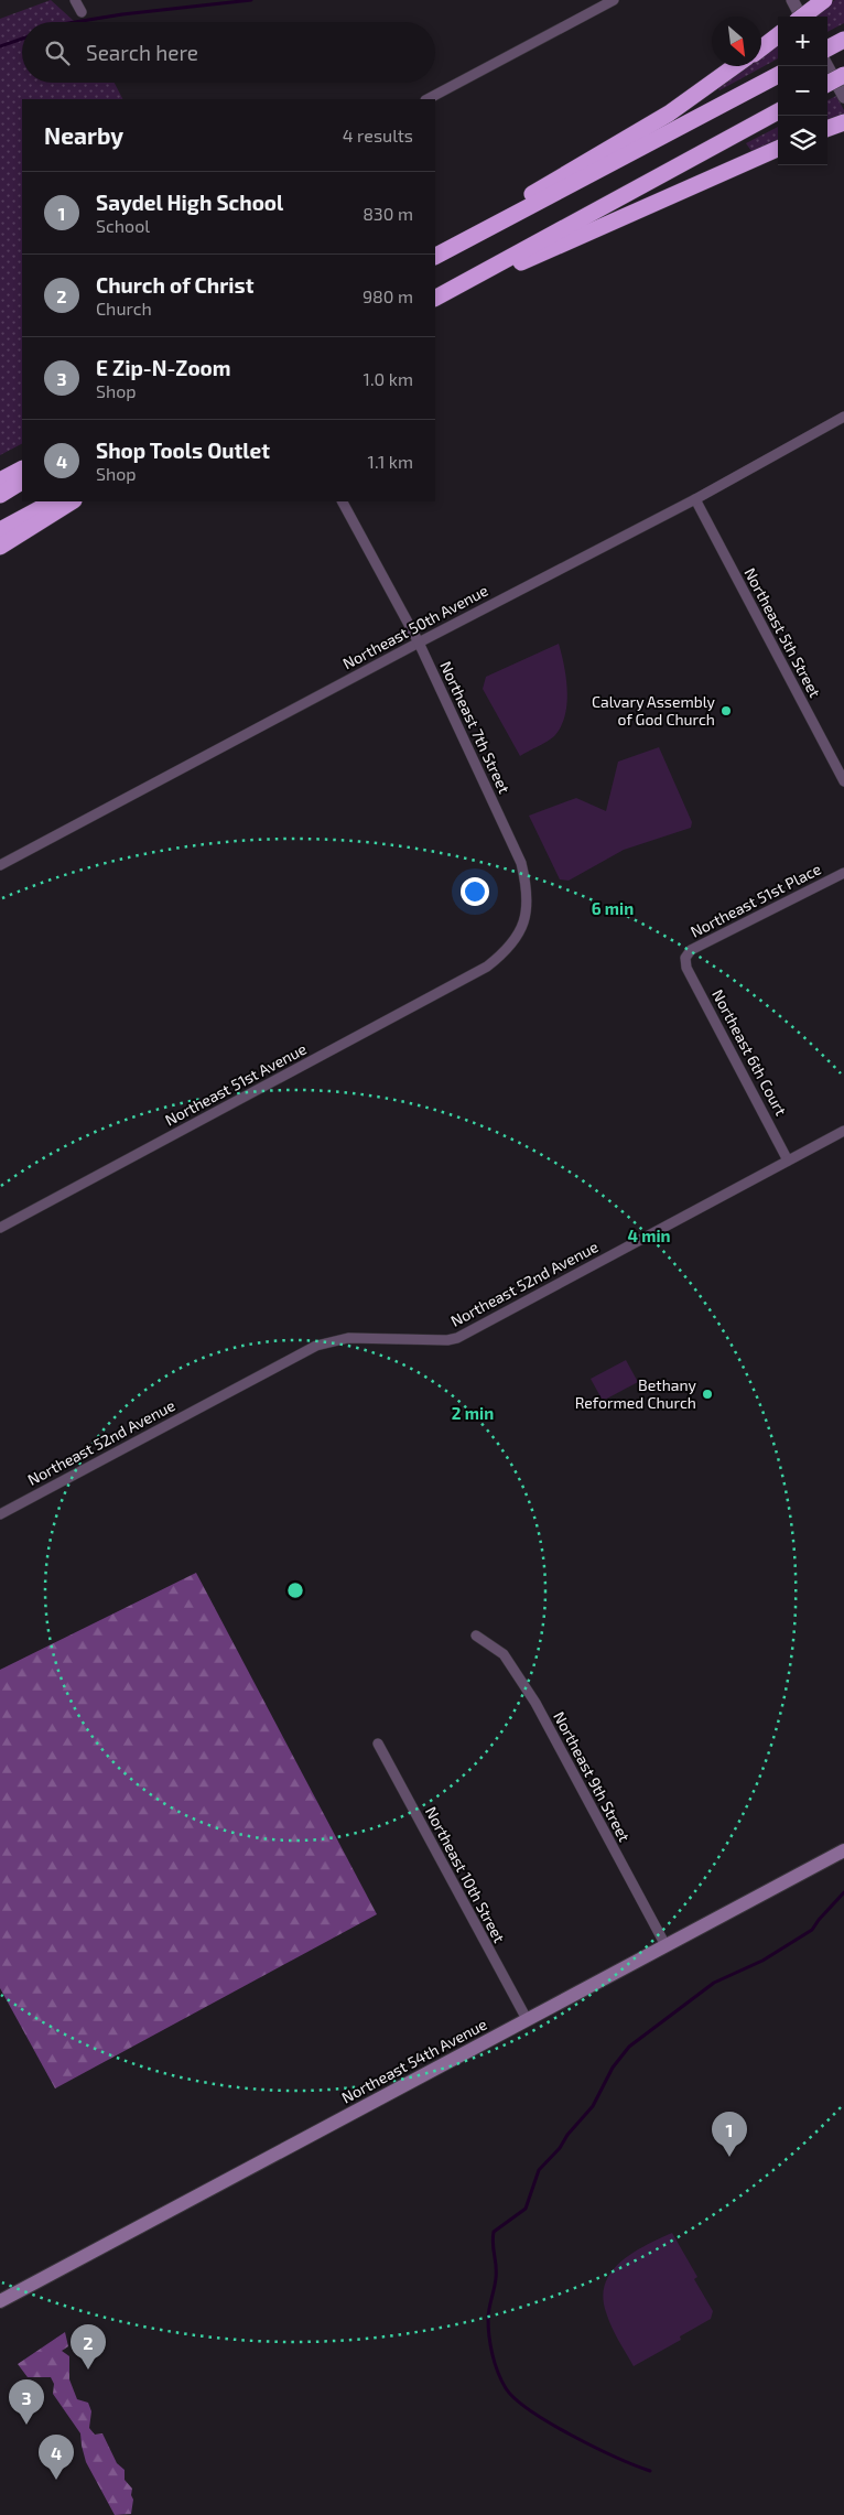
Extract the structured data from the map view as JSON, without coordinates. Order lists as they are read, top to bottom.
{
  "streets": {
    "main road": ["Northeast 54th Avenue"],
    "street": [
      "Northeast 50th Avenue",
      "Northeast 5th Street",
      "Northeast 7th Street",
      "Northeast 51st Place",
      "Northeast 6th Court",
      "Northeast 51st Avenue",
      "Northeast 52nd Avenue",
      "Northeast 9th Street",
      "Northeast 10th Street"
    ]
  },
  "crossings": [
    ["Northeast 50th Avenue", "Northeast 5th Street"],
    ["Northeast 50th Avenue", "Northeast 7th Street"],
    ["Northeast 7th Street", "Northeast 51st Avenue"],
    ["Northeast 51st Place", "Northeast 6th Court"],
    ["Northeast 6th Court", "Northeast 52nd Avenue"],
    ["Northeast 9th Street", "Northeast 54th Avenue"],
    ["Northeast 10th Street", "Northeast 54th Avenue"]
  ],
  "places": ["Calvary Assembly of God Church", "Bethany Reformed Church"],
  "north": "bottom right",
  "page": {
    "map_buttons": ["+", "−"],
    "search": "Search here",
    "heading": ["Nearby", "4 results"],
    "list": [
      {
        "mark": "1",
        "name": "Saydel High School",
        "note": "School",
        "value": "830 m"
      },
      {
        "mark": "2",
        "name": "Church of Christ",
        "note": "Church",
        "value": "980 m"
      },
      {
        "mark": "3",
        "name": "E Zip-N-Zoom",
        "note": "Shop",
        "value": "1.0 km"
      },
      {
        "mark": "4",
        "name": "Shop Tools Outlet",
        "note": "Shop",
        "value": "1.1 km"
      }
    ],
    "pins": [
      "1",
      "2",
      "3",
      "4"
    ]
  },
  "rings": ["6 min", "4 min", "2 min"]
}
